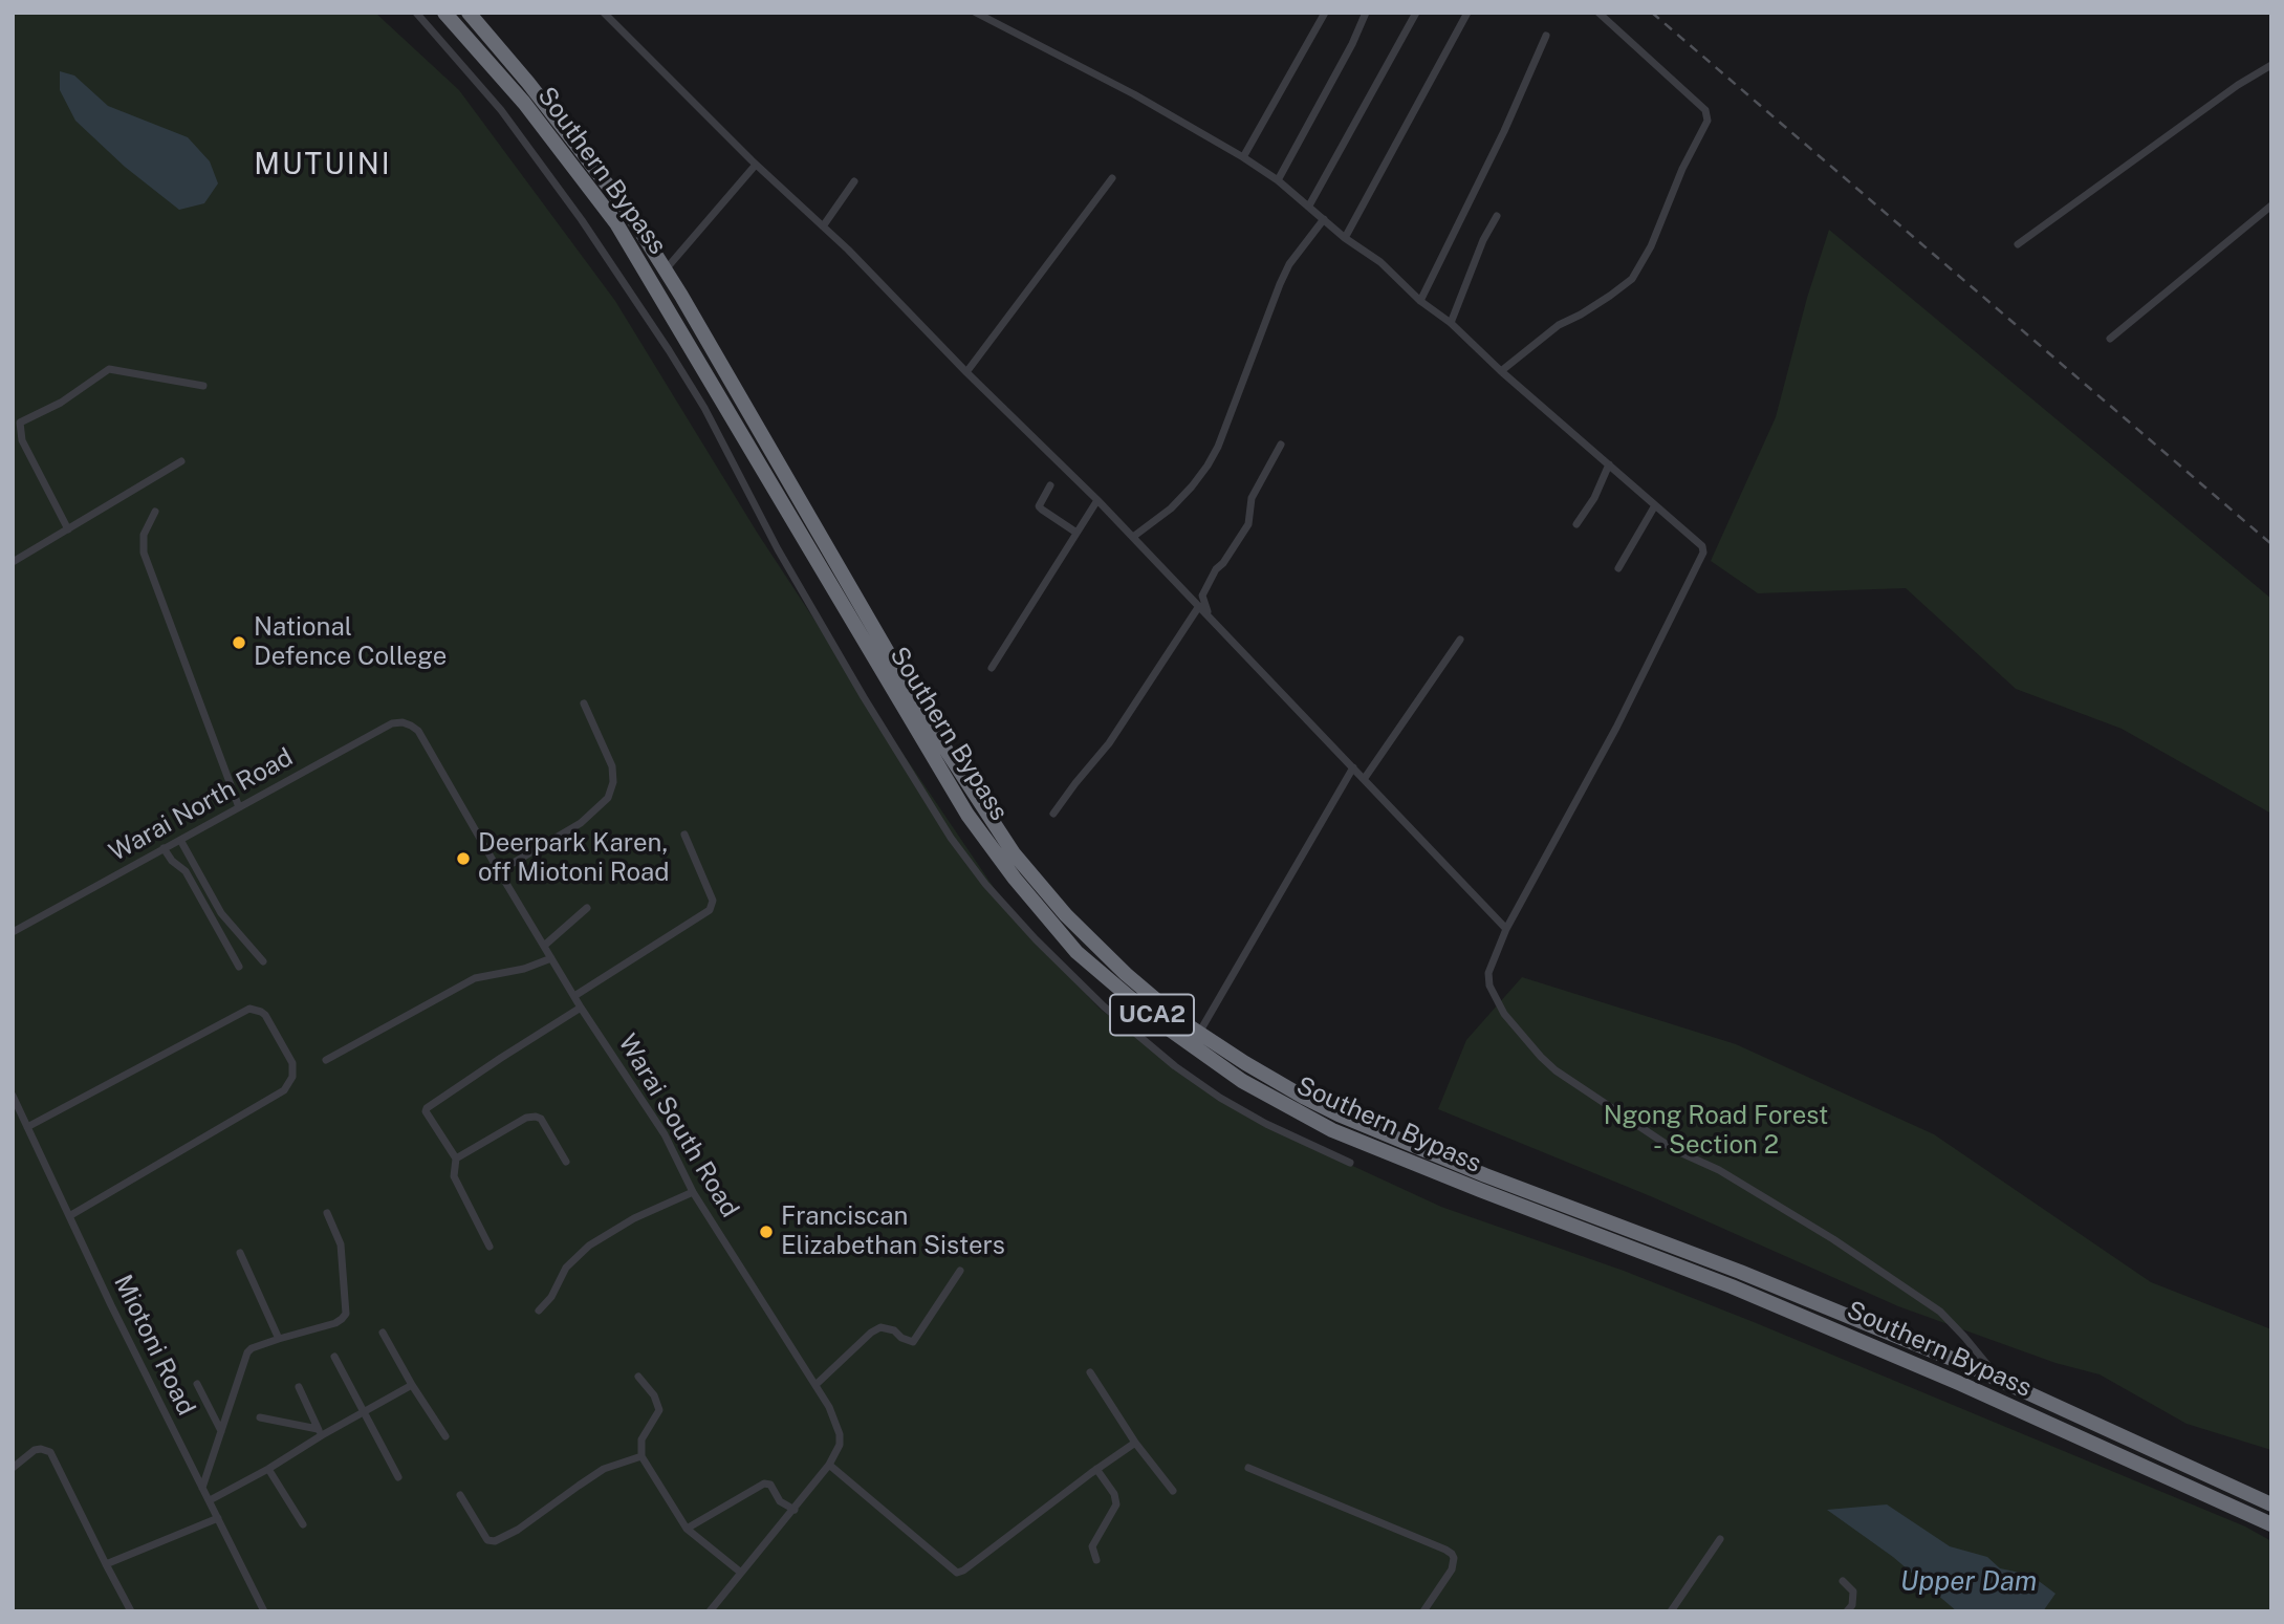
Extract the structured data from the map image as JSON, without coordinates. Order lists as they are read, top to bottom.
{
  "streets": {
    "highway": ["Southern Bypass", "UCA2"],
    "street": ["Warai North Road", "Warai South Road", "Miotoni Road"]
  },
  "crossings": [
    ["Warai North Road", "Warai South Road"]
  ],
  "districts": ["MUTUINI"],
  "water": ["Upper Dam"],
  "parks": ["Ngong Road Forest - Section 2"],
  "places": ["National Defence College", "Deerpark Karen, off Miotoni Road", "Franciscan Elizabethan Sisters"]
}
